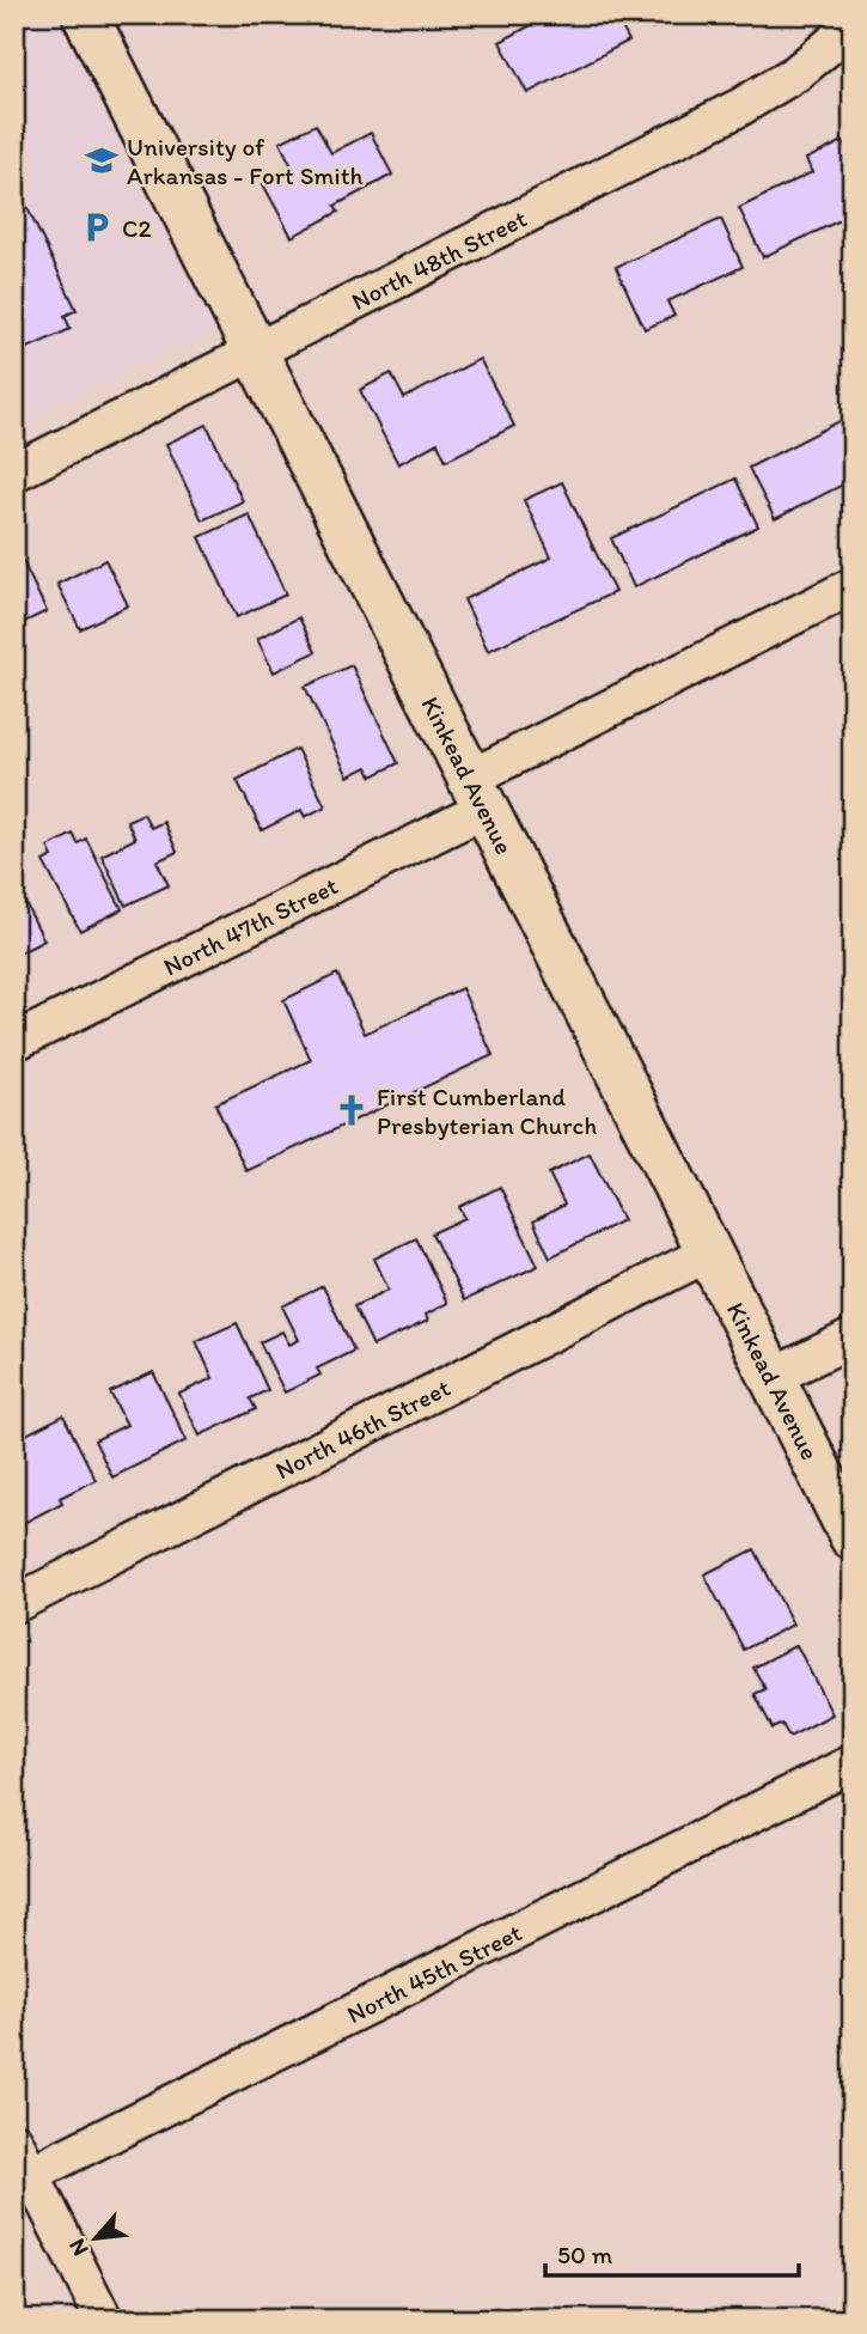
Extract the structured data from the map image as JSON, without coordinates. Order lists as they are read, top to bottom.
{
  "streets": {
    "street": [
      "North 48th Street",
      "Kinkead Avenue",
      "North 47th Street",
      "North 46th Street",
      "North 45th Street"
    ]
  },
  "crossings": [
    ["North 48th Street", "Kinkead Avenue"],
    ["Kinkead Avenue", "North 47th Street"],
    ["Kinkead Avenue", "North 46th Street"]
  ],
  "places": {
    "school or university": ["University of Arkansas - Fort Smith"],
    "parking": ["C2"],
    "church": ["First Cumberland Presbyterian Church"]
  },
  "scale_bar": "50 m",
  "north": "bottom left"
}
